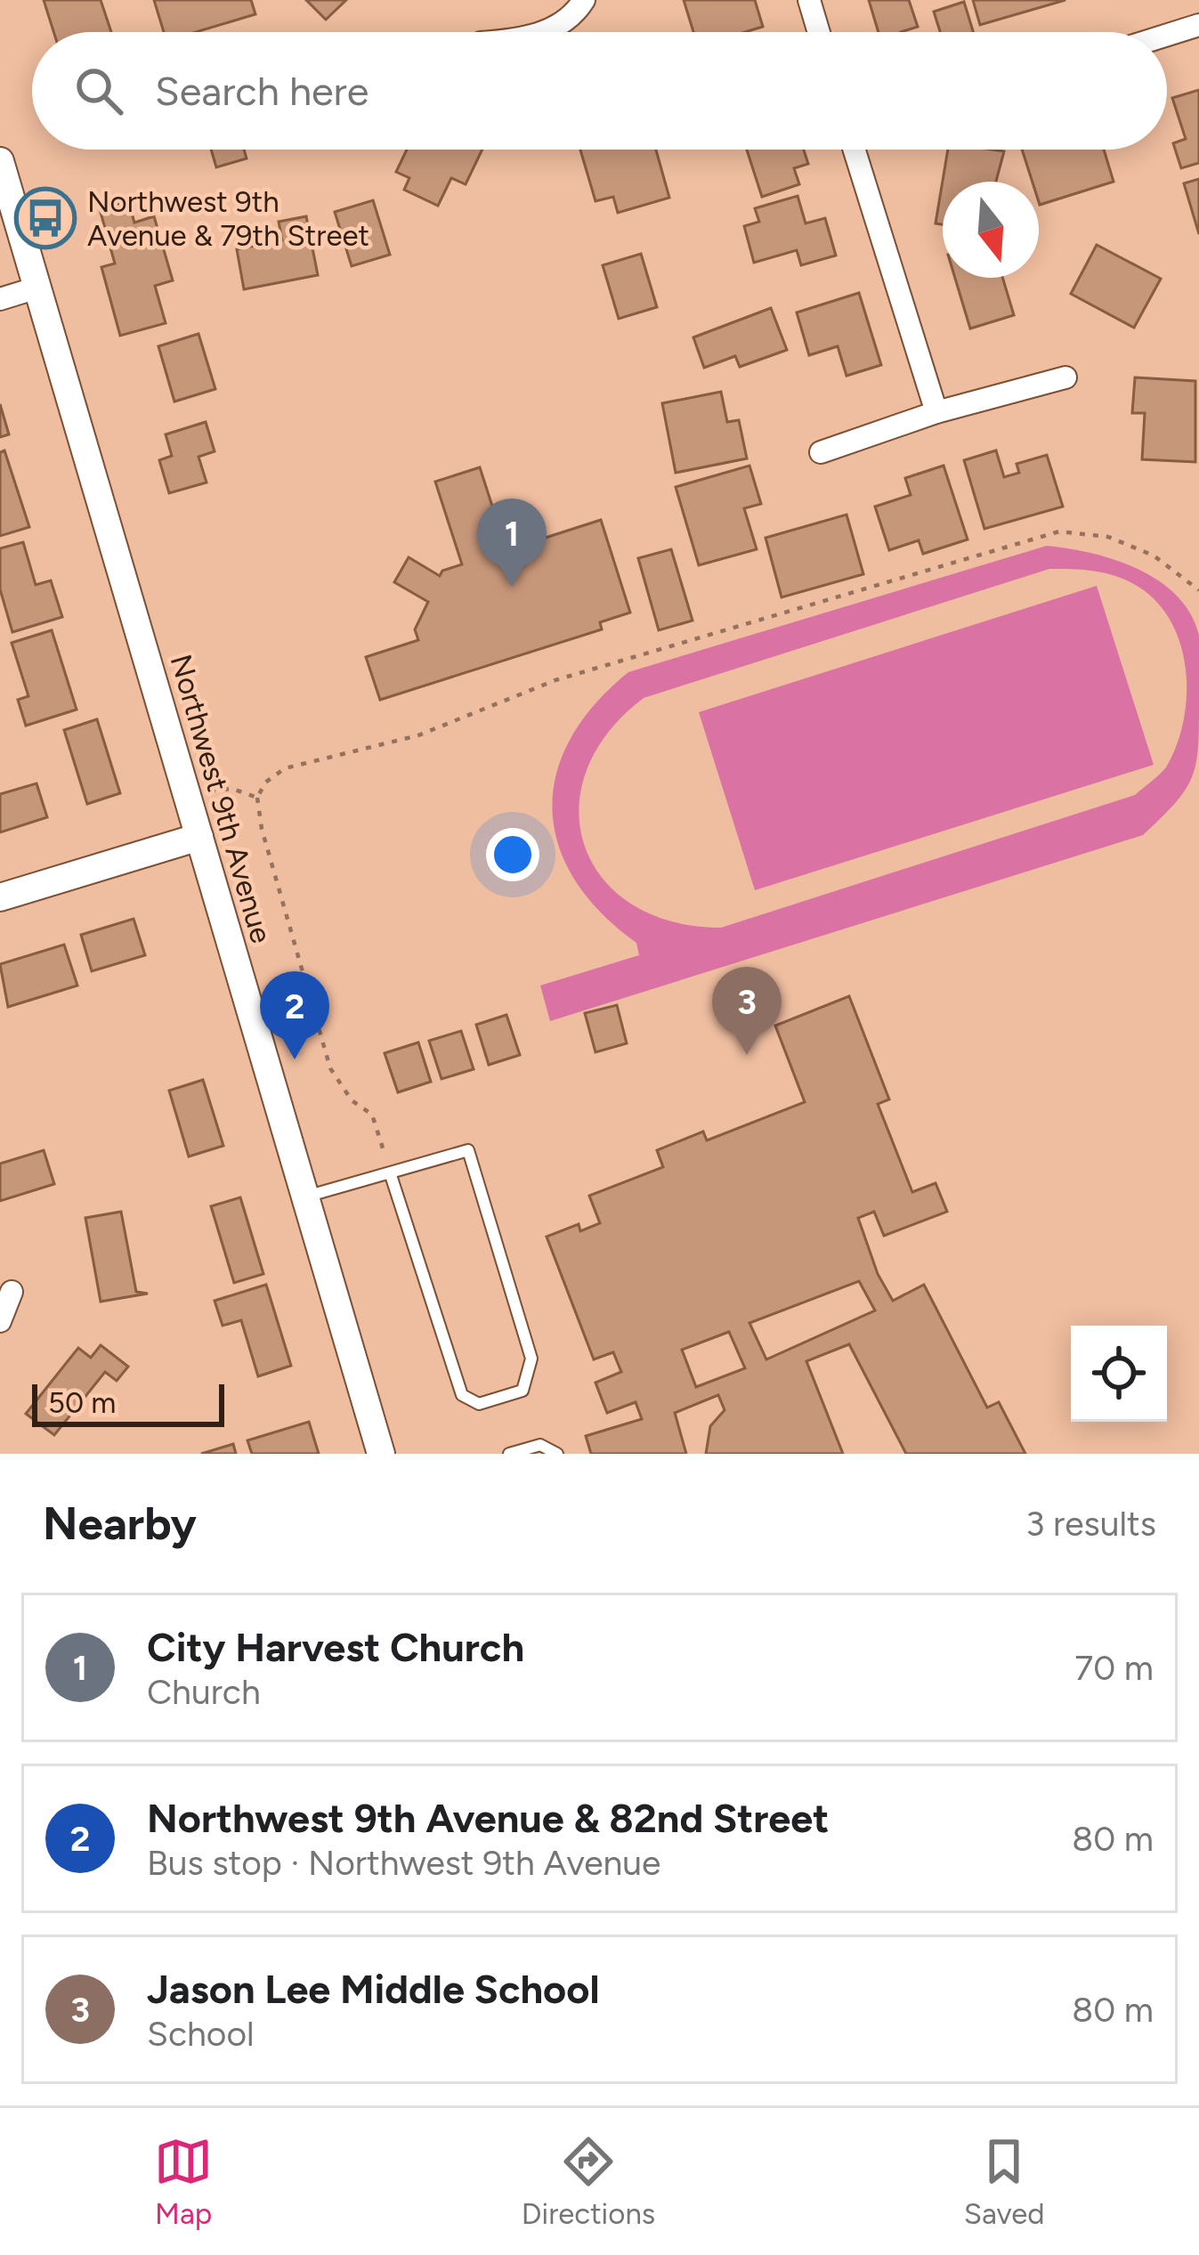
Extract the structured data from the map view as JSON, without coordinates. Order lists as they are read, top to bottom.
{
  "streets": {
    "street": ["Northwest 9th Avenue"]
  },
  "places": {
    "bus stop": ["Northwest 9th Avenue & 79th Street"]
  },
  "scale_bar": "50 m",
  "north": "bottom",
  "page": {
    "search": "Search here",
    "pins": ["1", "3", "2"],
    "scale": "50 m",
    "heading": ["Nearby", "3 results"],
    "list": [
      {
        "mark": "1",
        "name": "City Harvest Church",
        "note": "Church",
        "value": "70 m"
      },
      {
        "mark": "2",
        "name": "Northwest 9th Avenue & 82nd Street",
        "note": "Bus stop · Northwest 9th Avenue",
        "value": "80 m"
      },
      {
        "mark": "3",
        "name": "Jason Lee Middle School",
        "note": "School",
        "value": "80 m"
      }
    ],
    "nav": ["Map", "Directions", "Saved"]
  }
}
